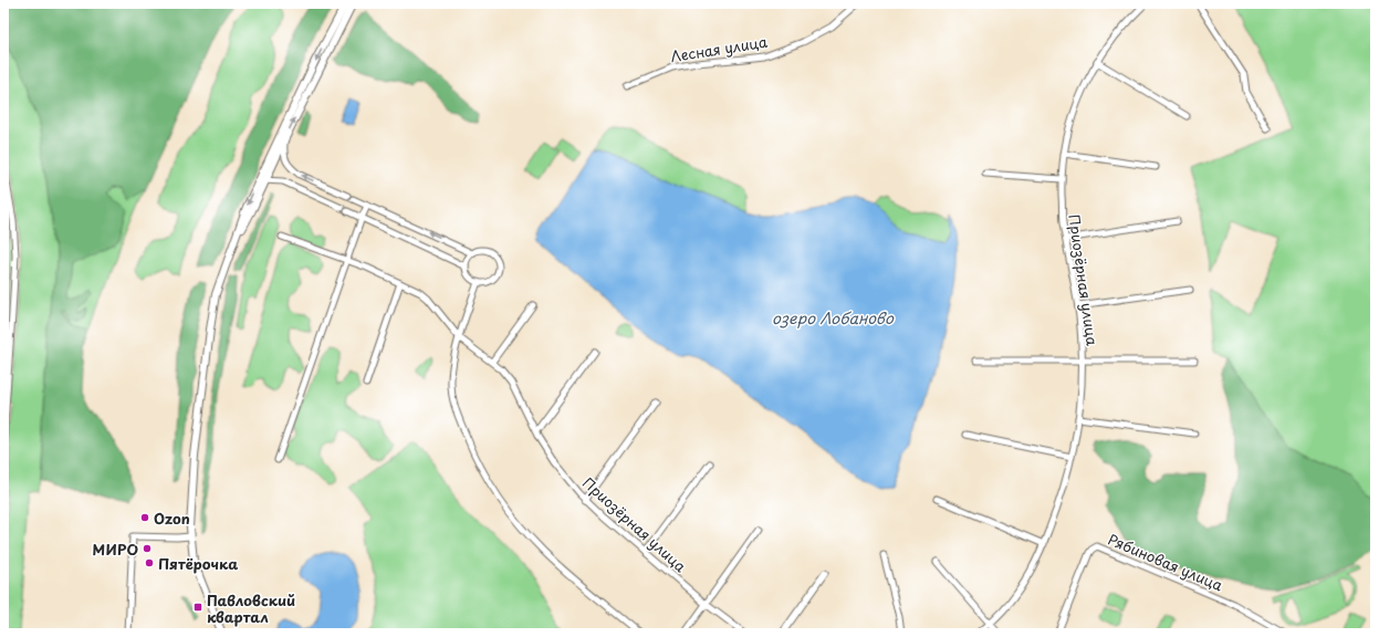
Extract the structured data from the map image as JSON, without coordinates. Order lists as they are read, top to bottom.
{
  "streets": {
    "street": ["Лесная улица", "Приозёрная улица", "Рябиновая улица"]
  },
  "water": ["озеро Лобаново"],
  "places": {
    "other": ["Ozon", "МИРО", "Пятёрочка"],
    "transit": ["Павловский квартал"]
  }
}
